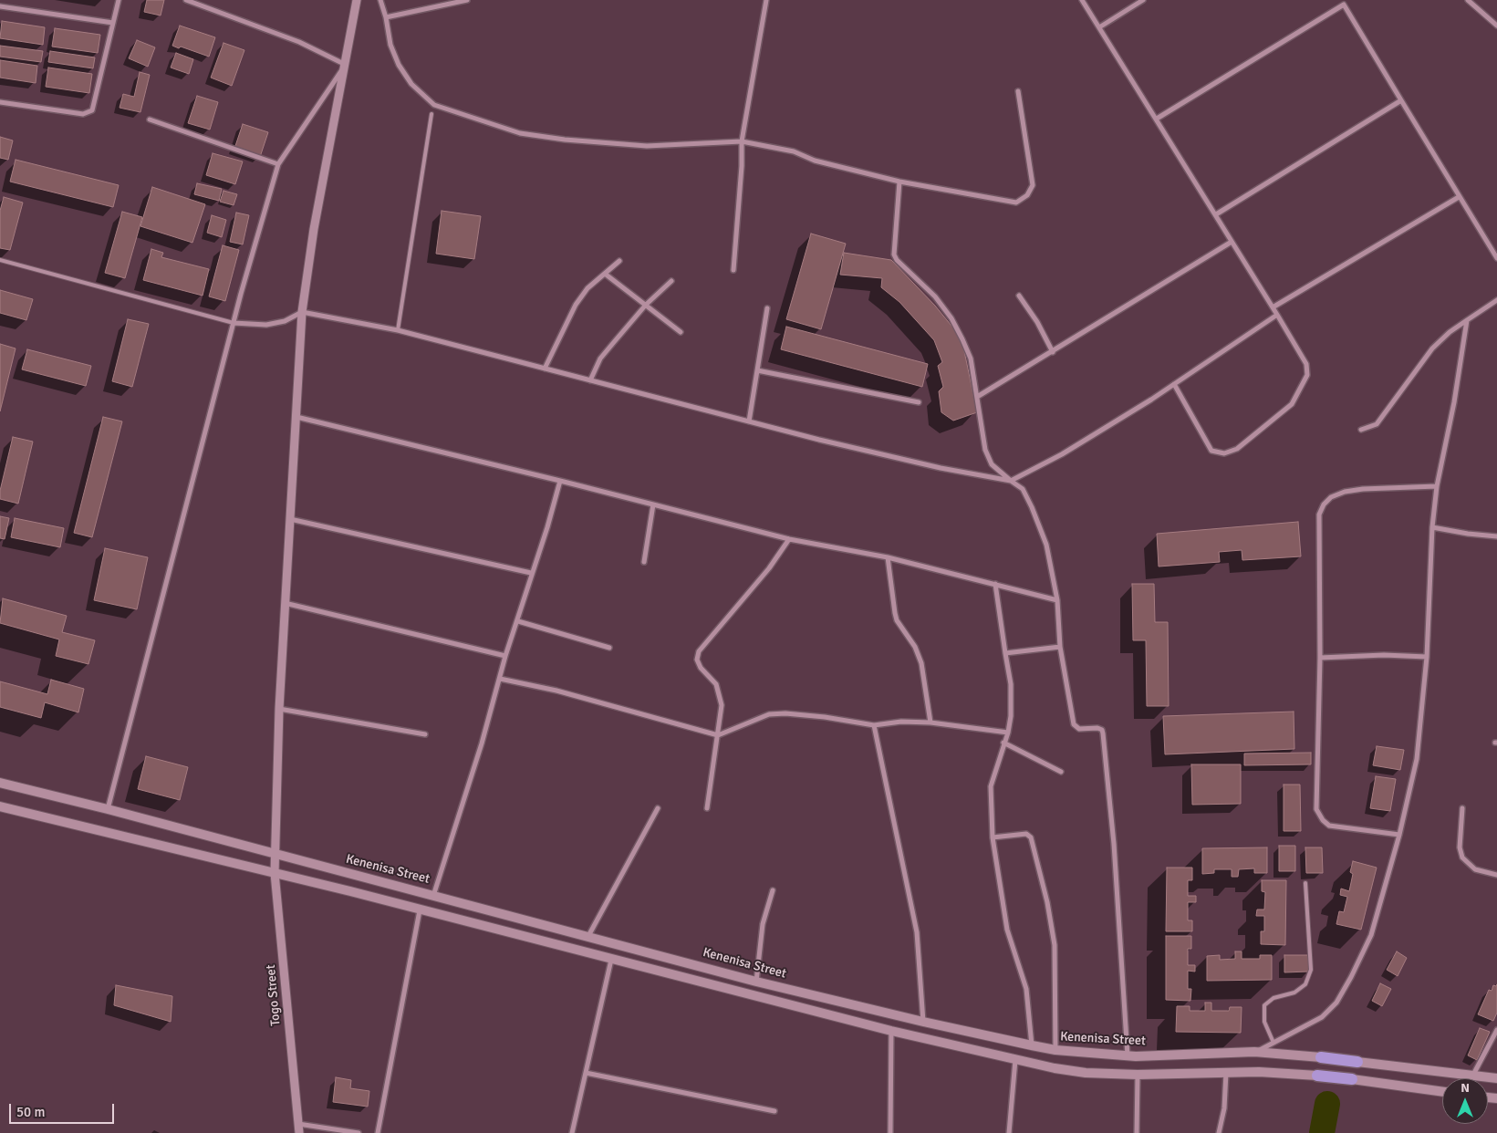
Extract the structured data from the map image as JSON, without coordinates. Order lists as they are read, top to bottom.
{
  "streets": {
    "main road": ["Kenenisa Street"],
    "street": ["Togo Street"]
  },
  "crossings": [
    ["Kenenisa Street", "Togo Street"]
  ],
  "scale_bar": "50 m",
  "north": "top"
}
